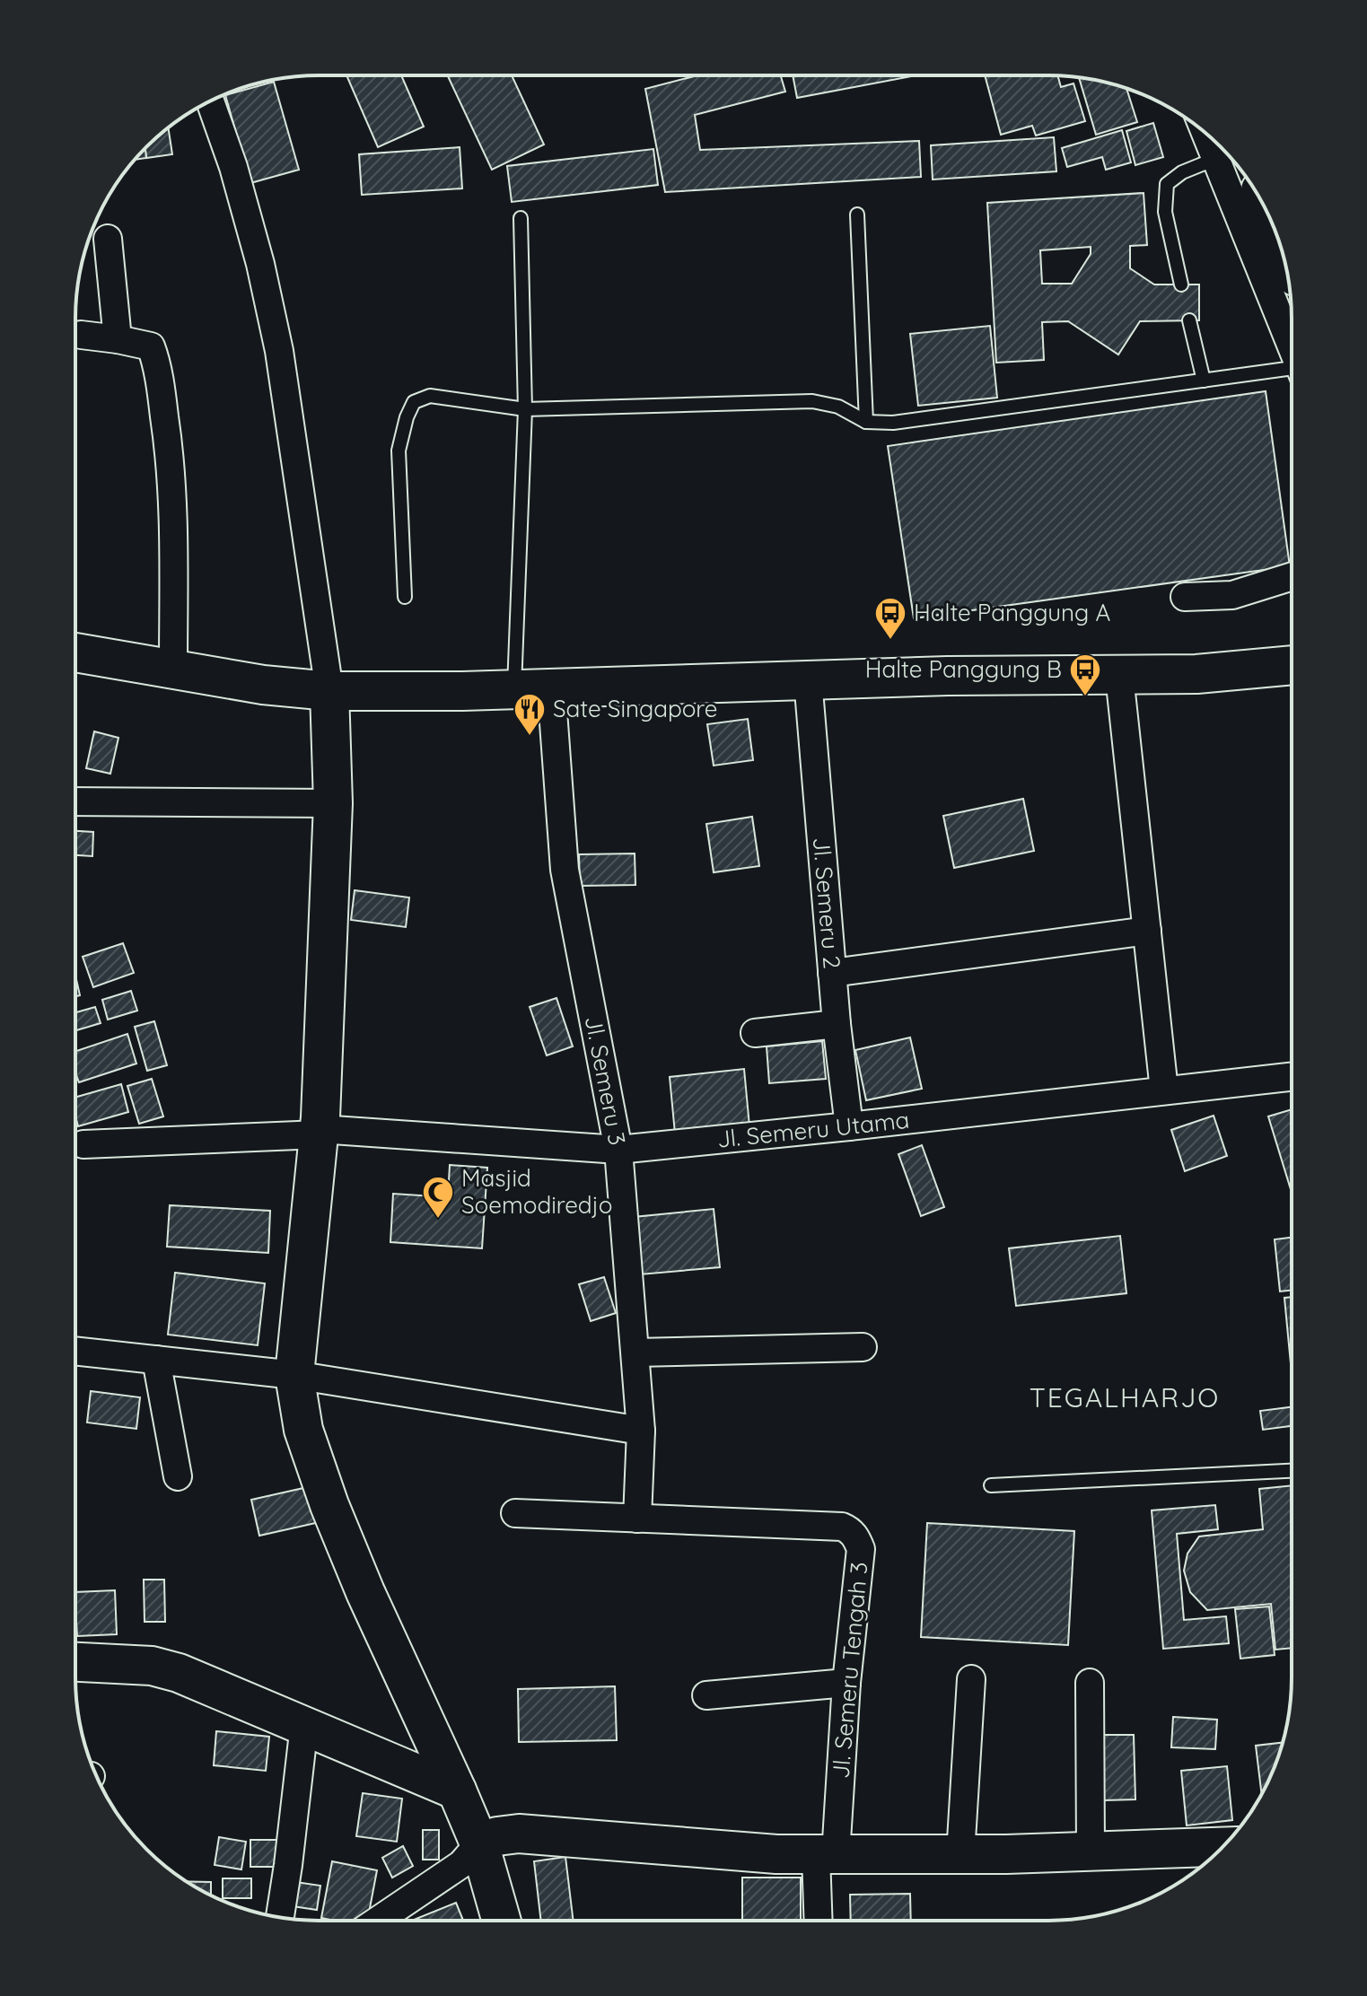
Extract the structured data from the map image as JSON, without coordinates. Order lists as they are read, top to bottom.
{
  "streets": {
    "street": [
      "Jl. Semeru 2",
      "Jl. Semeru 3",
      "Jl. Semeru Utama",
      "Jl. Semeru Tengah 3"
    ]
  },
  "crossings": [
    ["Jl. Semeru 2", "Jl. Semeru Utama"],
    ["Jl. Semeru 3", "Jl. Semeru Utama"],
    ["Jl. Semeru 3", "Jl. Semeru Tengah 3"]
  ],
  "districts": ["TEGALHARJO"],
  "places": {
    "bus stop": ["Halte Panggung A", "Halte Panggung B"],
    "restaurant": ["Sate Singapore"],
    "mosque": ["Masjid Soemodiredjo"]
  }
}
